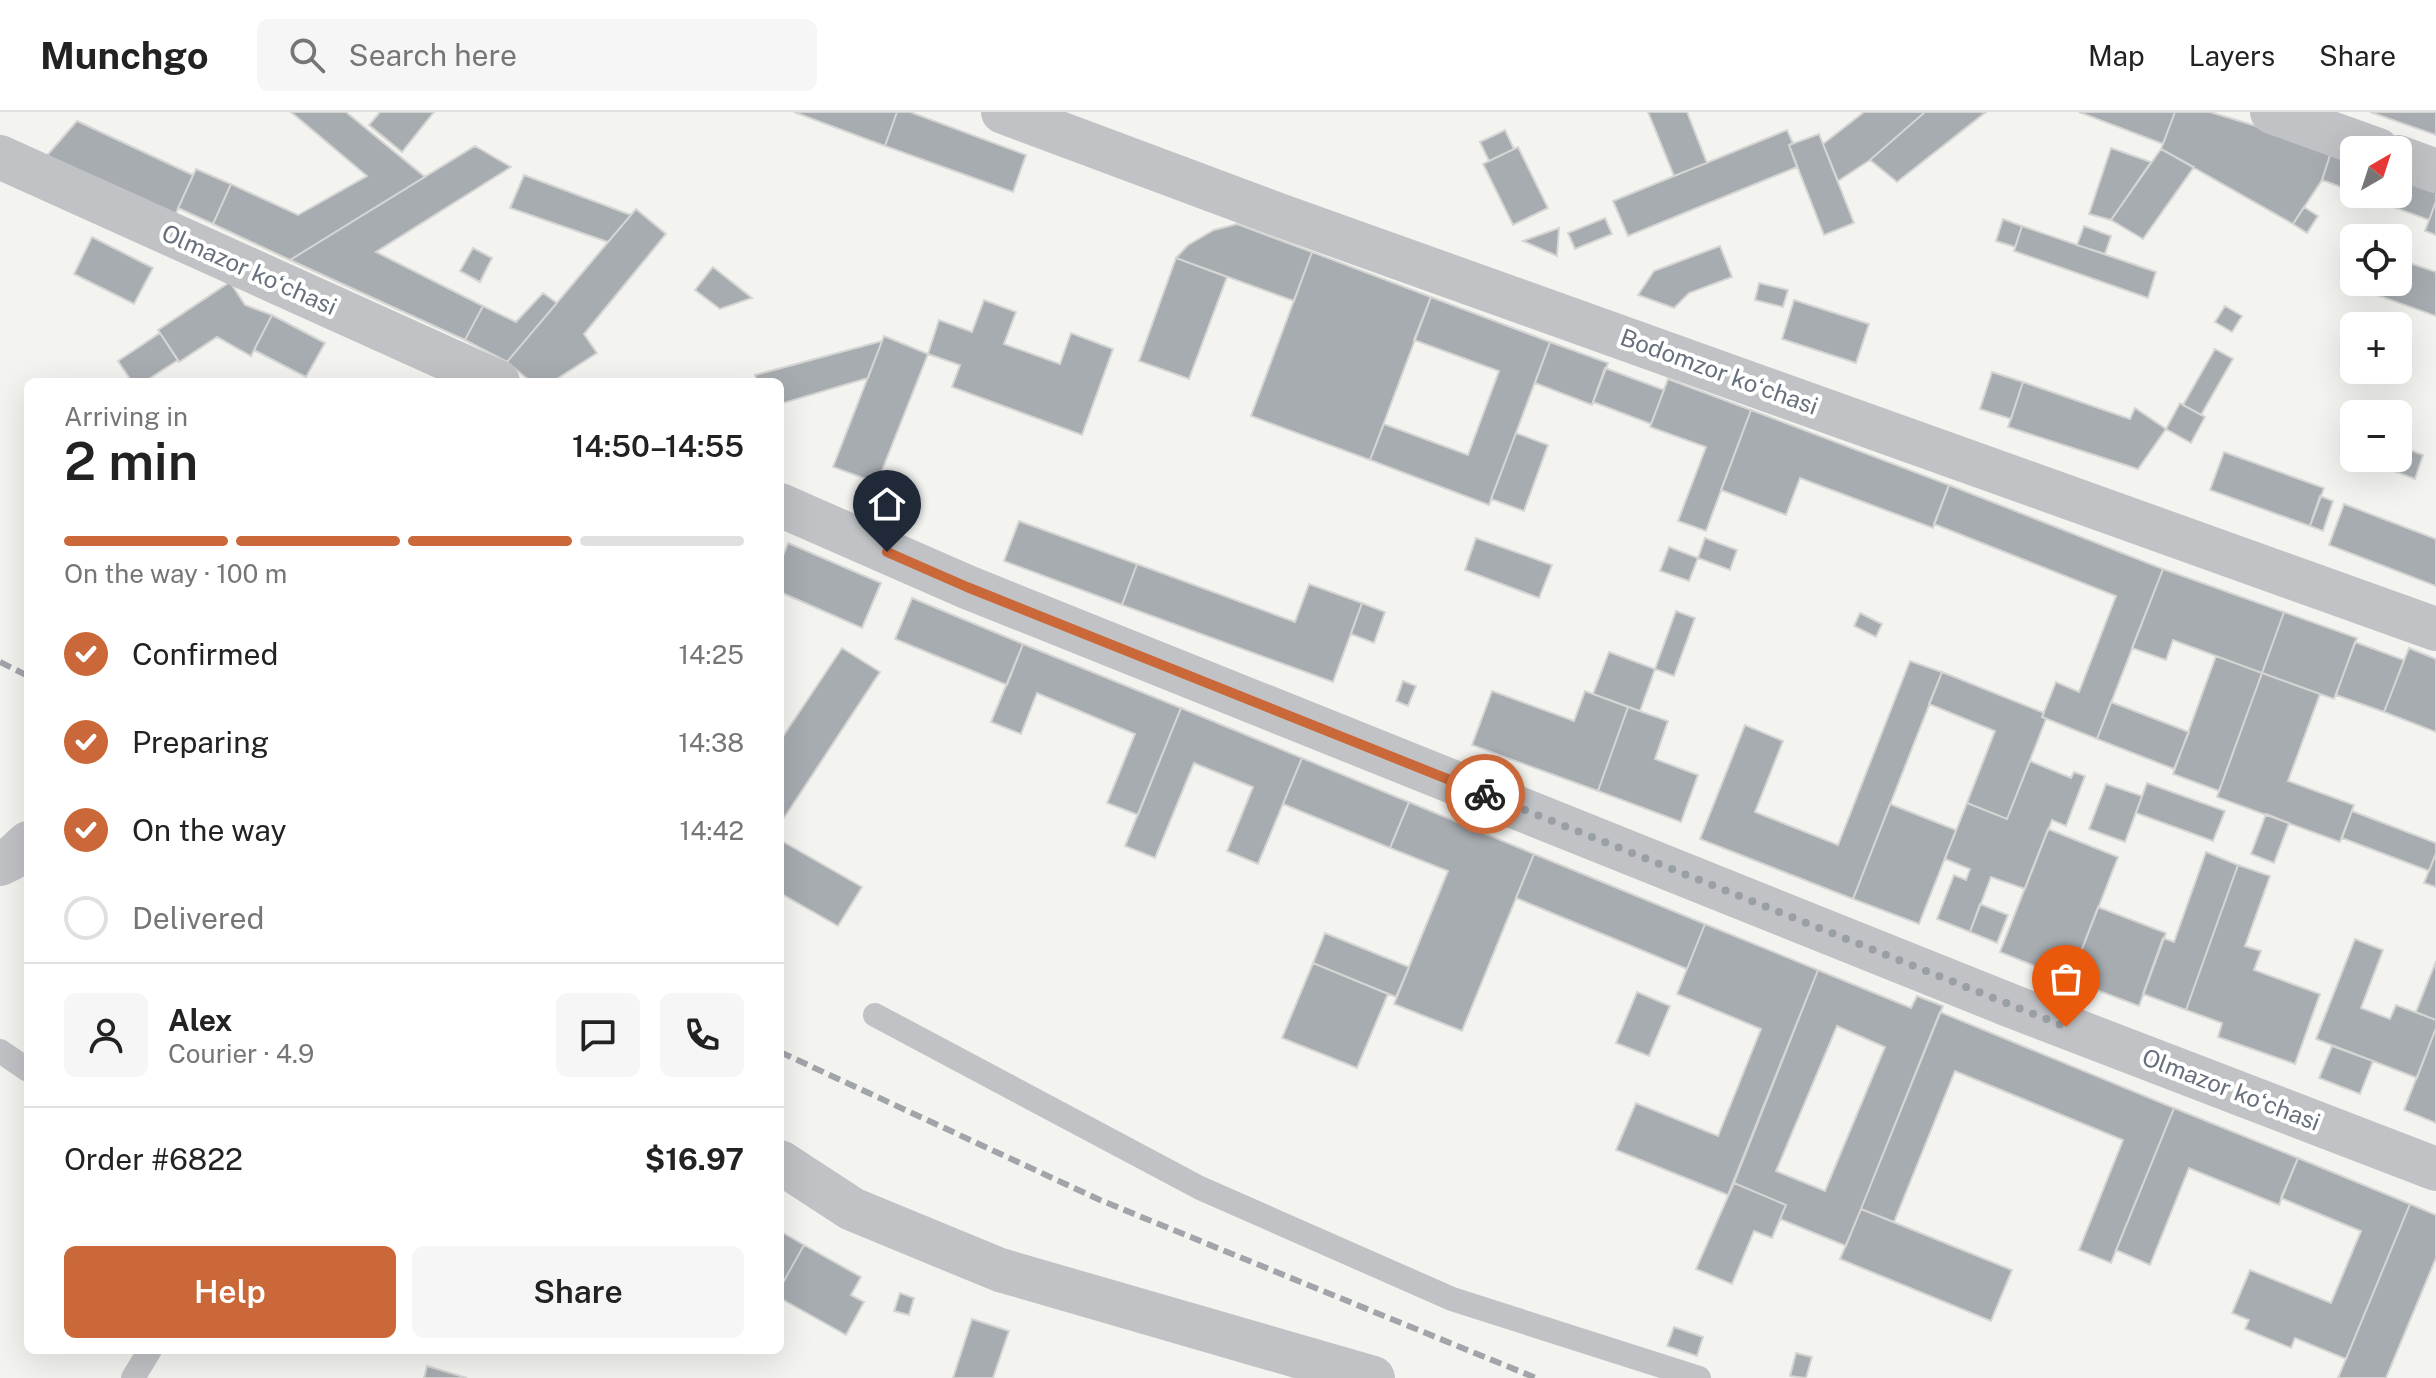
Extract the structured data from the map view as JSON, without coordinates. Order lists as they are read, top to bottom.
{
  "streets": {
    "street": ["Olmazor koʻchasi", "Bodomzor koʻchasi"]
  },
  "north": "top right",
  "page": {
    "header": "Munchgo",
    "search": "Search here",
    "nav": ["Map", "Layers", "Share"],
    "map_buttons": ["+", "−"],
    "heading": ["2 min", "Arriving in", "14:50–14:55"],
    "panel": [
      "Alex",
      "Courier · 4.9",
      "Order #6822",
      "$16.97"
    ],
    "bar": "On the way · 100 m",
    "list": [
      ["Confirmed", "14:25"],
      ["Preparing", "14:38"],
      ["On the way", "14:42"],
      "Delivered"
    ],
    "buttons": ["Help", "Share"]
  }
}
